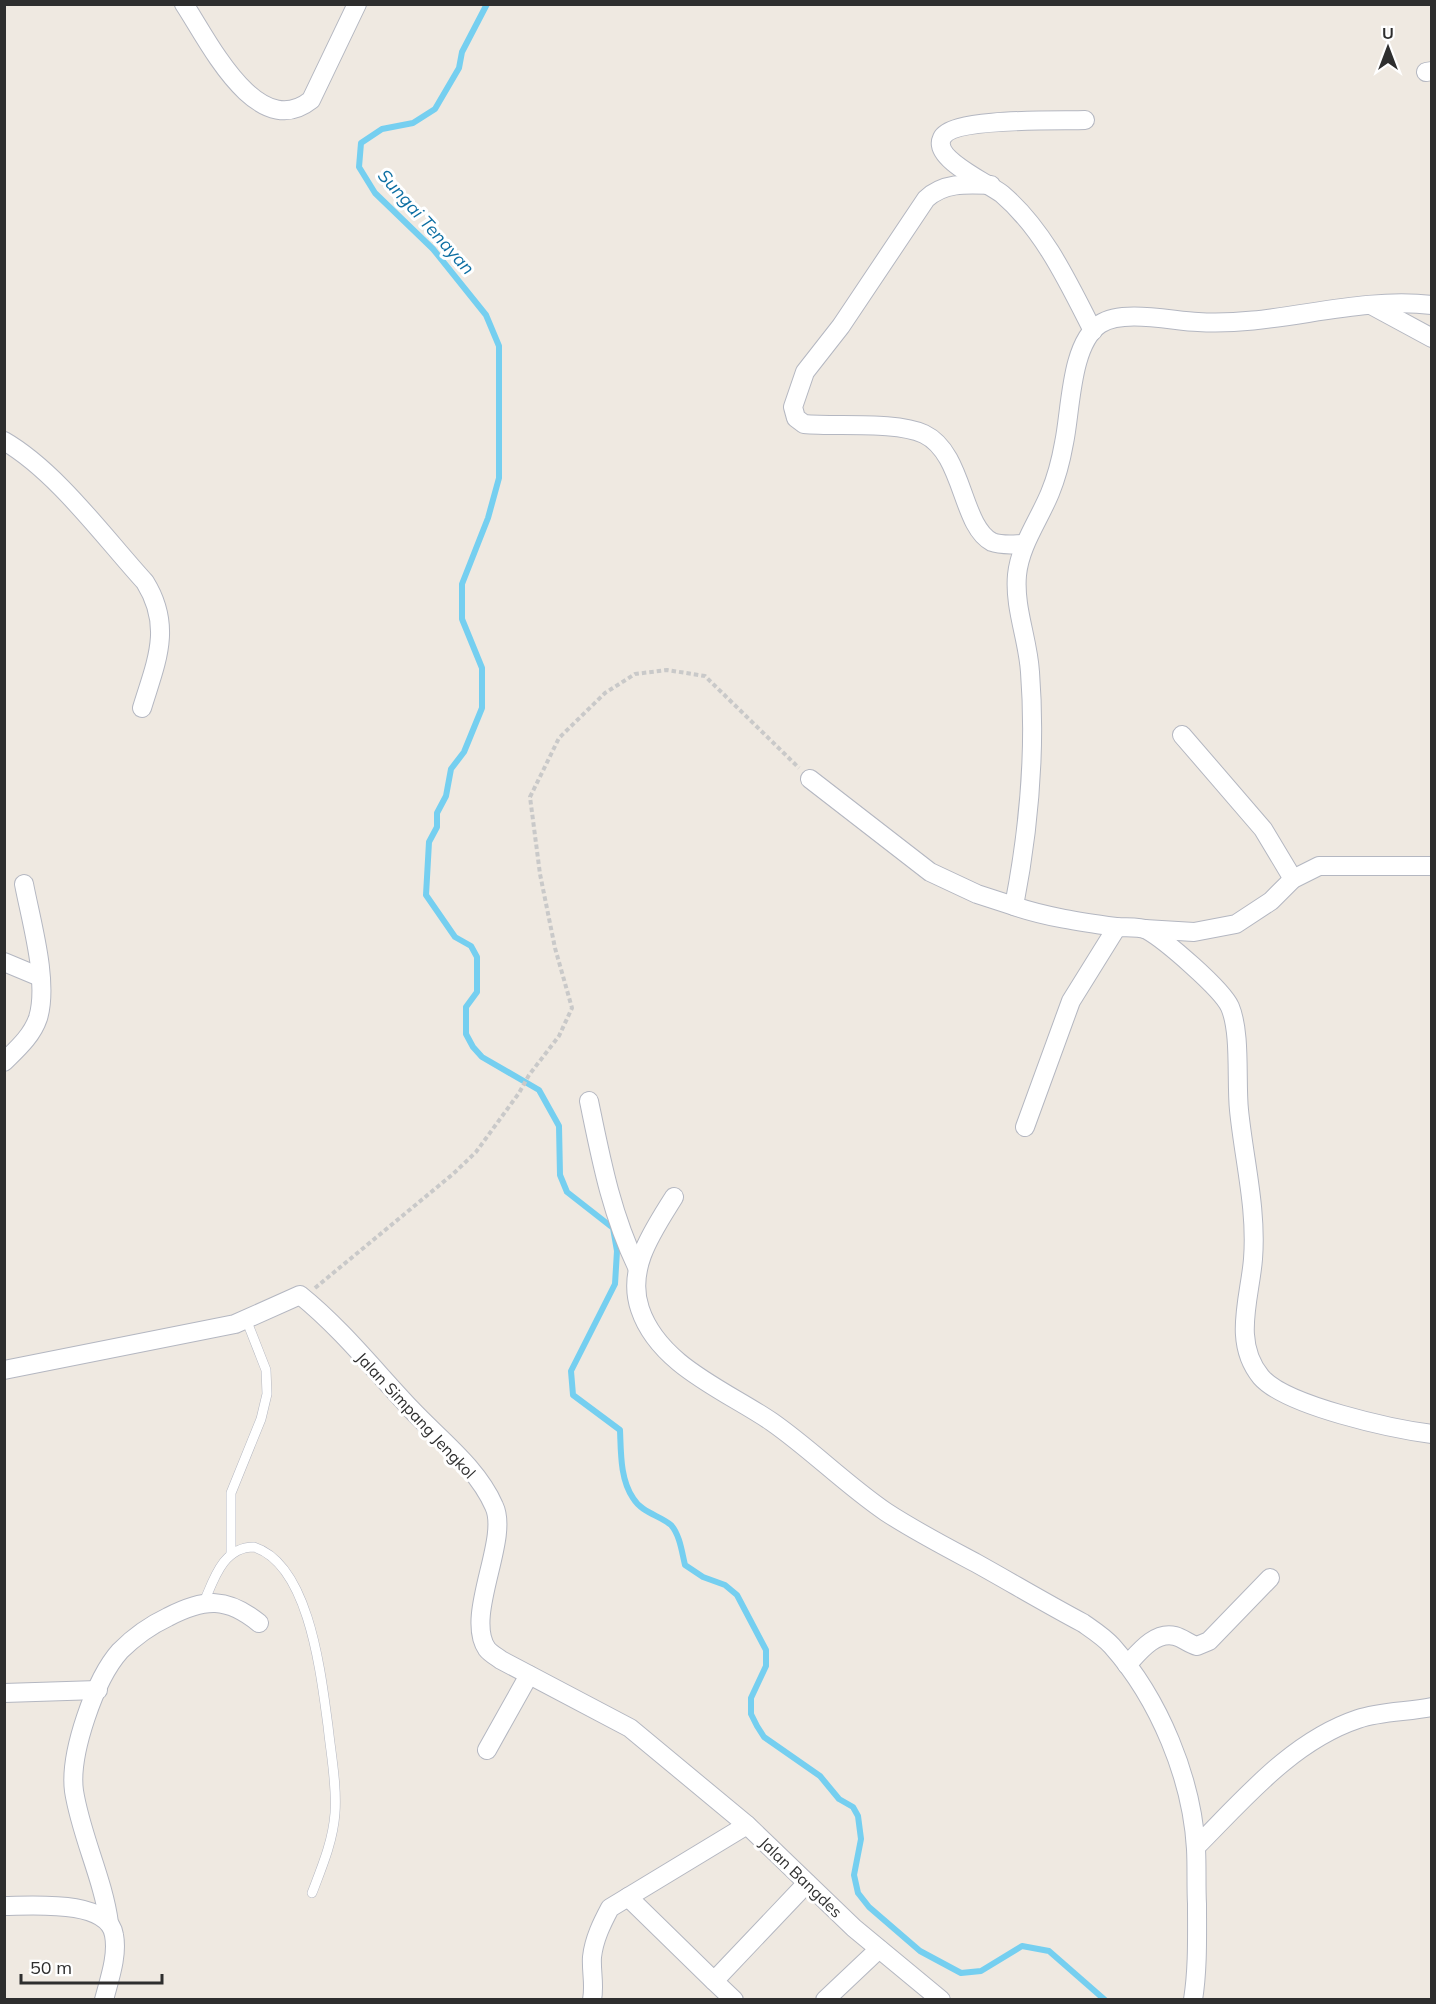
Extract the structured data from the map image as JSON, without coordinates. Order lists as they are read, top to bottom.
{
  "streets": {
    "street": ["Jalan Simpang Jengkol", "Jalan Bangdes"]
  },
  "crossings": [
    ["Jalan Simpang Jengkol", "Jalan Bangdes"]
  ],
  "water": ["Sungai Tenayan"],
  "scale_bar": "50 m",
  "north": "top"
}
